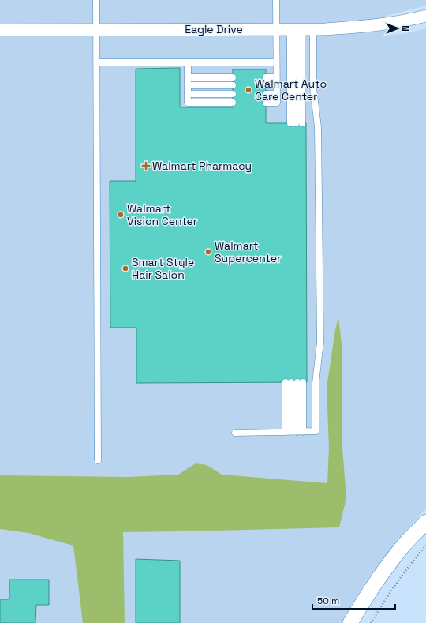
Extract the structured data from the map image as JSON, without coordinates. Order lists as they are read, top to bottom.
{
  "streets": {
    "street": ["Eagle Drive"]
  },
  "places": {
    "other": [
      "Walmart Auto Care Center",
      "Walmart Vision Center",
      "Walmart Supercenter",
      "Smart Style Hair Salon"
    ],
    "health": ["Walmart Pharmacy"]
  },
  "scale_bar": "50 m",
  "north": "right"
}
